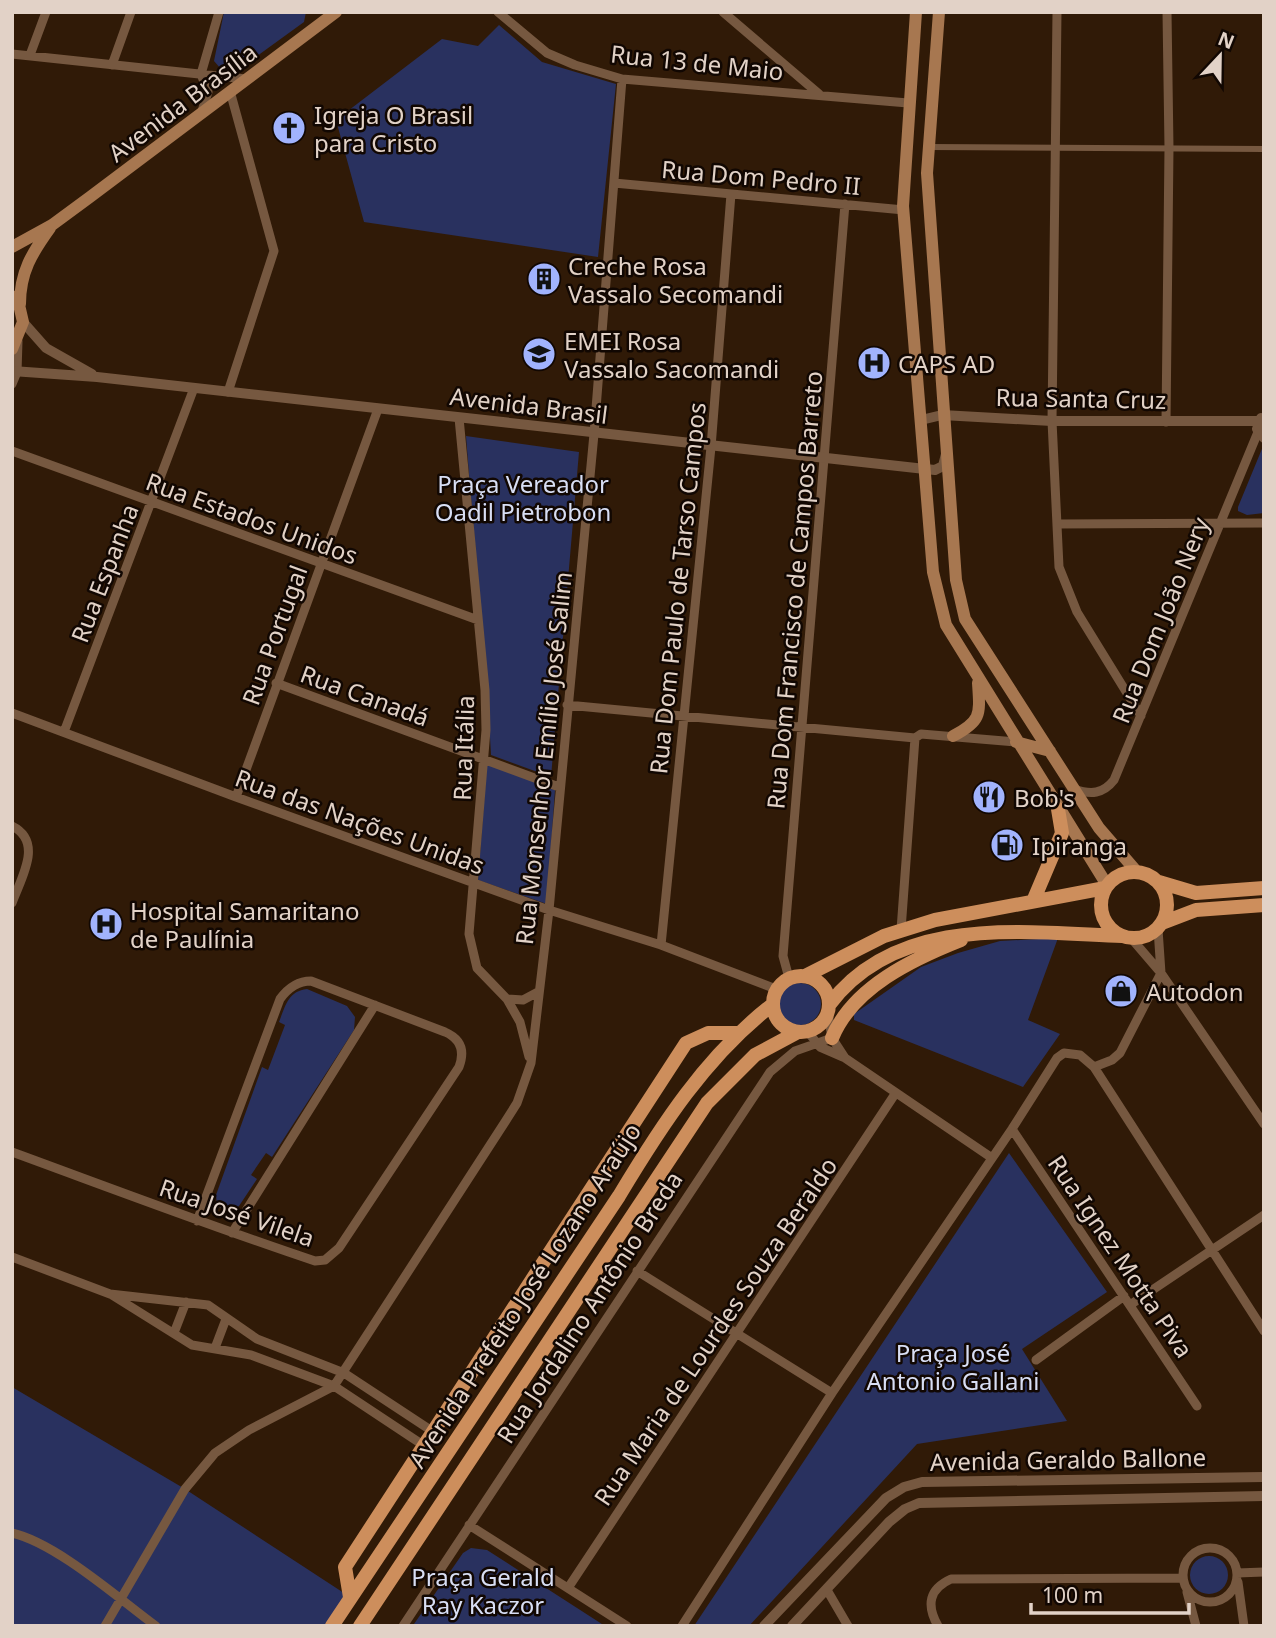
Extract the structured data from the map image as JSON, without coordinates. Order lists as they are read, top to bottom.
{
  "streets": {
    "main road": ["Avenida Brasília", "Avenida Prefeito José Lozano Araújo"],
    "street": [
      "Rua 13 de Maio",
      "Rua Dom Pedro II",
      "Rua Santa Cruz",
      "Avenida Brasil",
      "Rua Estados Unidos",
      "Rua Espanha",
      "Rua Dom Paulo de Tarso Campos",
      "Rua Dom Francisco de Campos Barreto",
      "Rua Dom João Nery",
      "Rua Portugal",
      "Rua Canadá",
      "Rua Itália",
      "Rua Monsenhor Emílio José Salim",
      "Rua das Nações Unidas",
      "Rua José Vilela",
      "Rua Ignez Motta Piva",
      "Rua Jordalino Antônio Breda",
      "Rua Maria de Lourdes Souza Beraldo",
      "Avenida Geraldo Ballone"
    ]
  },
  "crossings": [
    ["Rua 13 de Maio", "Rua Monsenhor Emílio José Salim"],
    ["Rua Dom Pedro II", "Rua Dom Paulo de Tarso Campos"],
    ["Rua Dom Pedro II", "Rua Dom Francisco de Campos Barreto"],
    ["Rua Dom Pedro II", "Rua Monsenhor Emílio José Salim"],
    ["Rua Santa Cruz", "Rua Dom João Nery"],
    ["Avenida Brasil", "Rua Espanha"],
    ["Avenida Brasil", "Rua Dom Paulo de Tarso Campos"],
    ["Avenida Brasil", "Rua Dom Francisco de Campos Barreto"],
    ["Avenida Brasil", "Rua Portugal"],
    ["Avenida Brasil", "Rua Itália"],
    ["Avenida Brasil", "Rua Monsenhor Emílio José Salim"],
    ["Rua Estados Unidos", "Rua Espanha"],
    ["Rua Estados Unidos", "Rua Portugal"],
    ["Rua Estados Unidos", "Rua Itália"],
    ["Rua Espanha", "Rua das Nações Unidas"],
    ["Rua Dom Paulo de Tarso Campos", "Rua das Nações Unidas"],
    ["Rua Dom Francisco de Campos Barreto", "Rua das Nações Unidas"],
    ["Rua Dom Francisco de Campos Barreto", "Avenida Prefeito José Lozano Araújo"],
    ["Rua Dom Francisco de Campos Barreto", "Rua Jordalino Antônio Breda"],
    ["Rua Portugal", "Rua Canadá"],
    ["Rua Portugal", "Rua das Nações Unidas"],
    ["Rua Canadá", "Rua Itália"],
    ["Rua Canadá", "Rua Monsenhor Emílio José Salim"],
    ["Rua Itália", "Rua Monsenhor Emílio José Salim"],
    ["Rua Itália", "Rua das Nações Unidas"],
    ["Rua Monsenhor Emílio José Salim", "Rua das Nações Unidas"],
    ["Rua das Nações Unidas", "Avenida Prefeito José Lozano Araújo"],
    ["Rua das Nações Unidas", "Rua Jordalino Antônio Breda"],
    ["Avenida Prefeito José Lozano Araújo", "Rua Jordalino Antônio Breda"]
  ],
  "parks": ["Praça Vereador Oadil Pietrobon", "Praça José Antonio Gallani", "Praça Gerald Ray Kaczor"],
  "places": {
    "church": ["Igreja O Brasil para Cristo"],
    "building": ["Creche Rosa Vassalo Secomandi"],
    "school or university": ["EMEI Rosa Vassalo Sacomandi"],
    "hospital": ["CAPS AD", "Hospital Samaritano de Paulínia"],
    "restaurant": ["Bob's"],
    "fuel station": ["Ipiranga"],
    "shop": ["Autodon"]
  },
  "scale_bar": "100 m",
  "north": "top"
}
